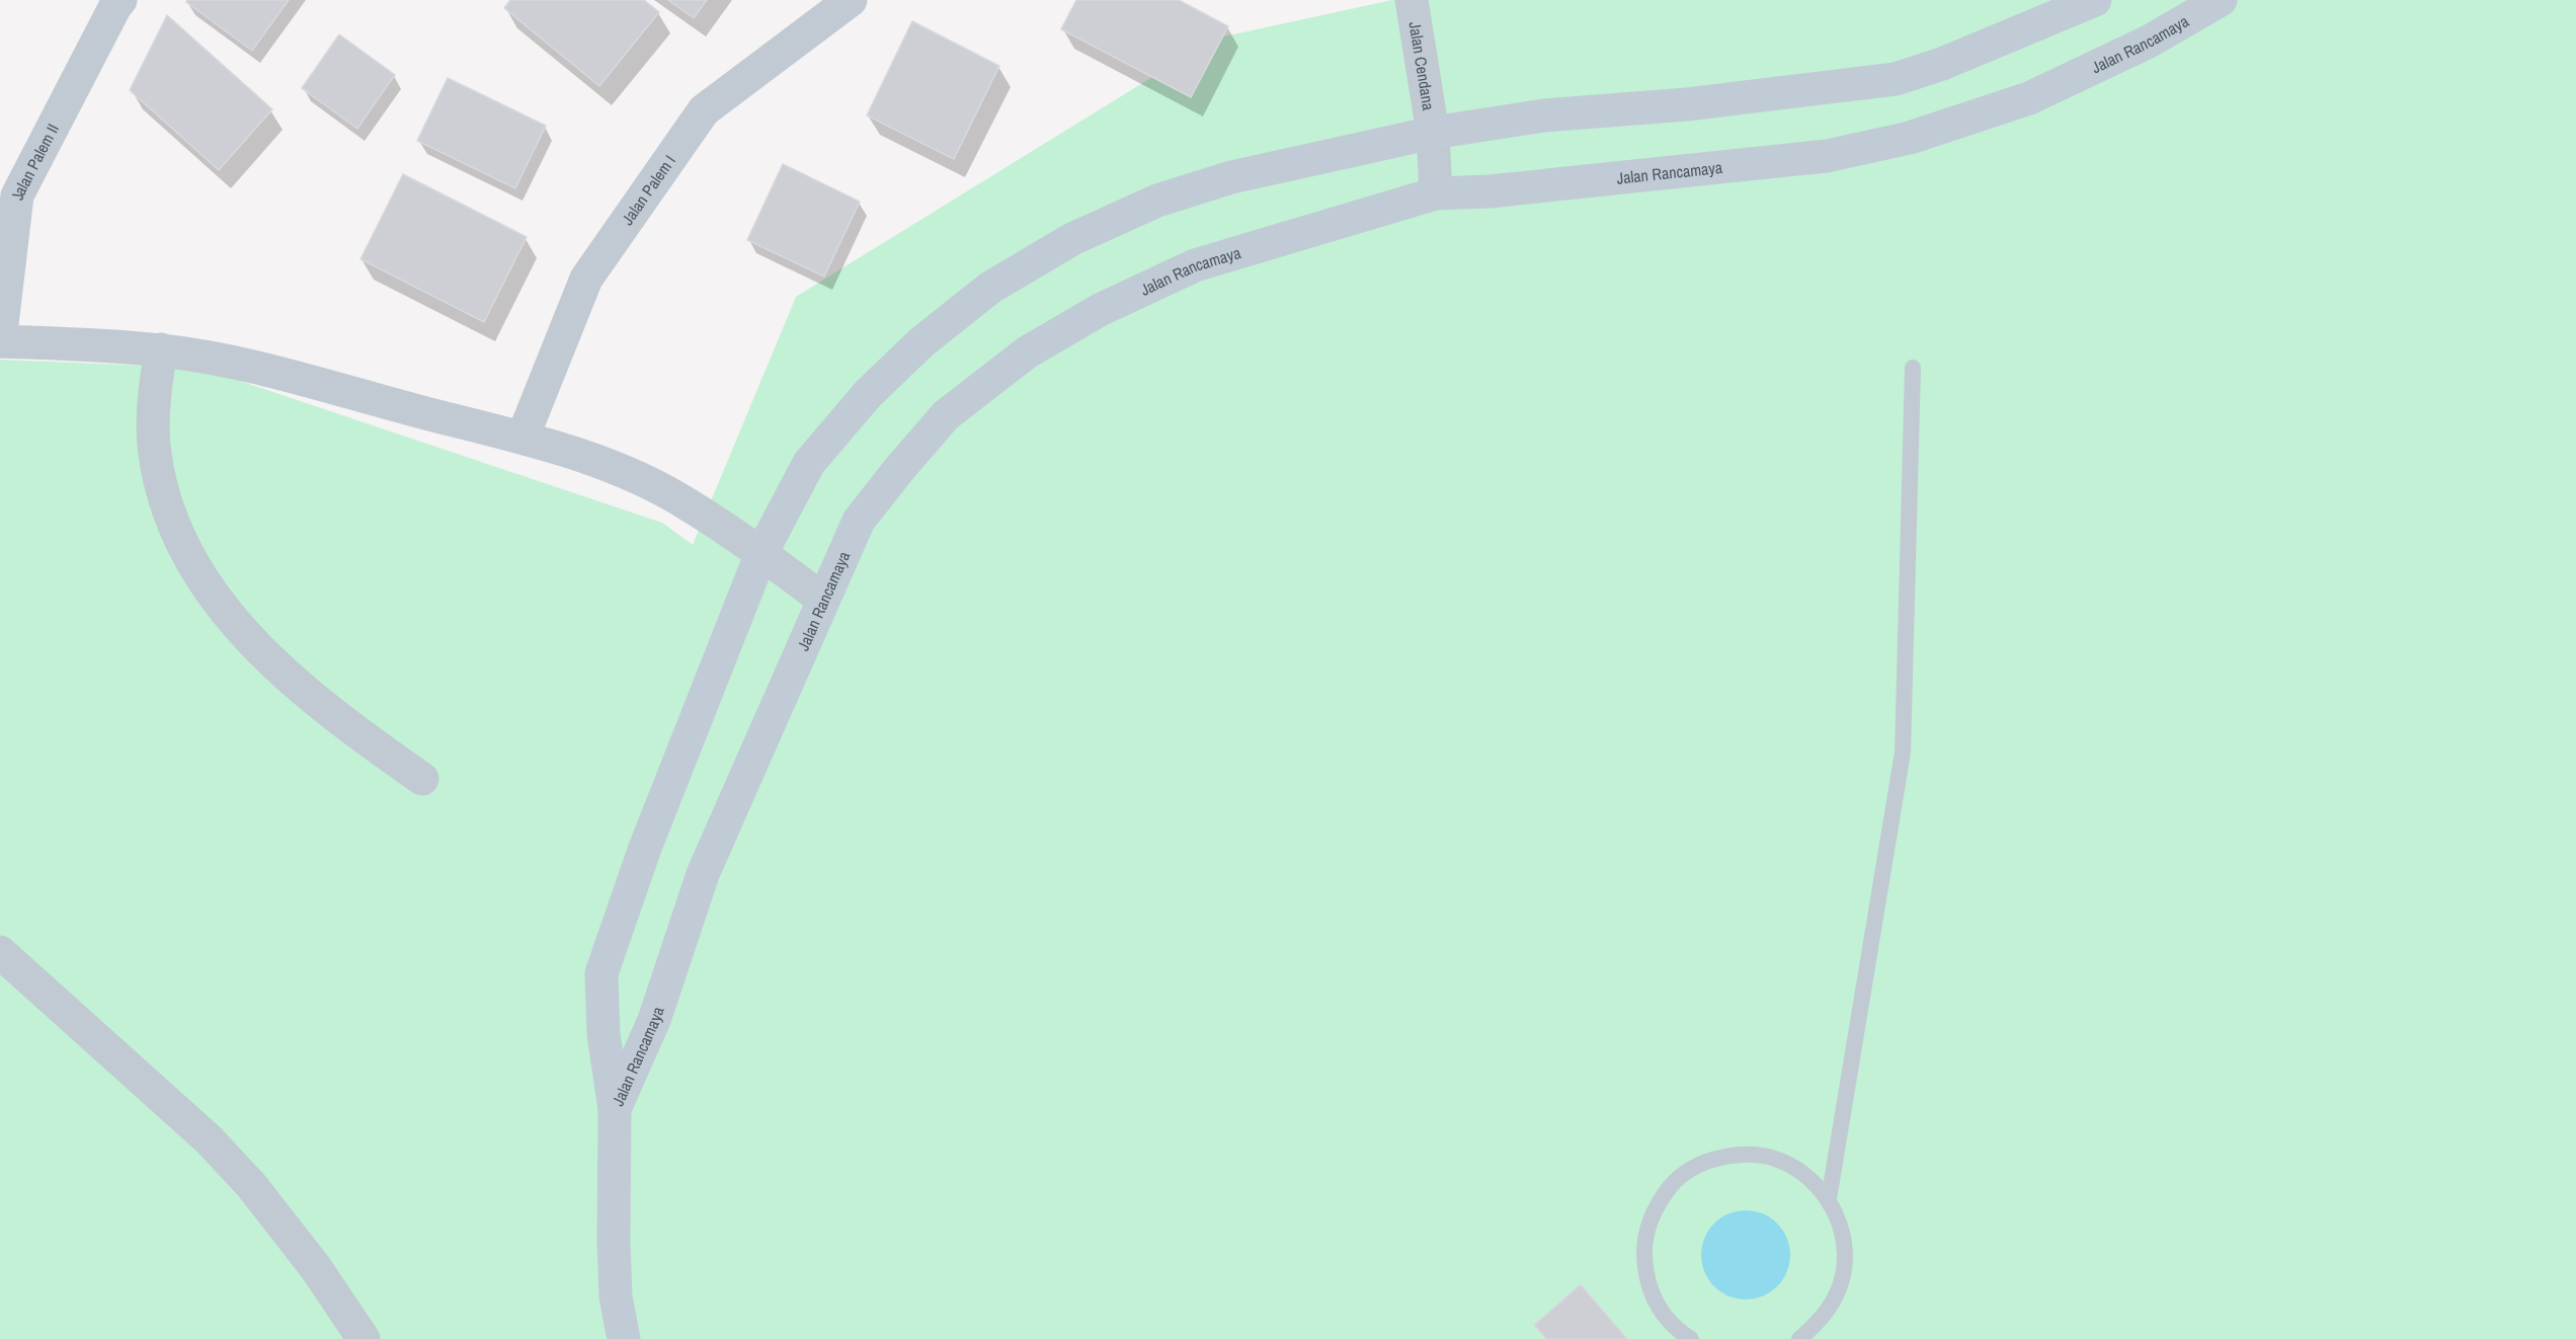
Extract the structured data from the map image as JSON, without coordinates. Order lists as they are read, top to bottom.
{
  "streets": {
    "street": [
      "Jalan Rancamaya",
      "Jalan Cendana",
      "Jalan Palem II",
      "Jalan Palem I"
    ]
  },
  "crossings": [
    ["Jalan Rancamaya", "Jalan Cendana"]
  ]
}
